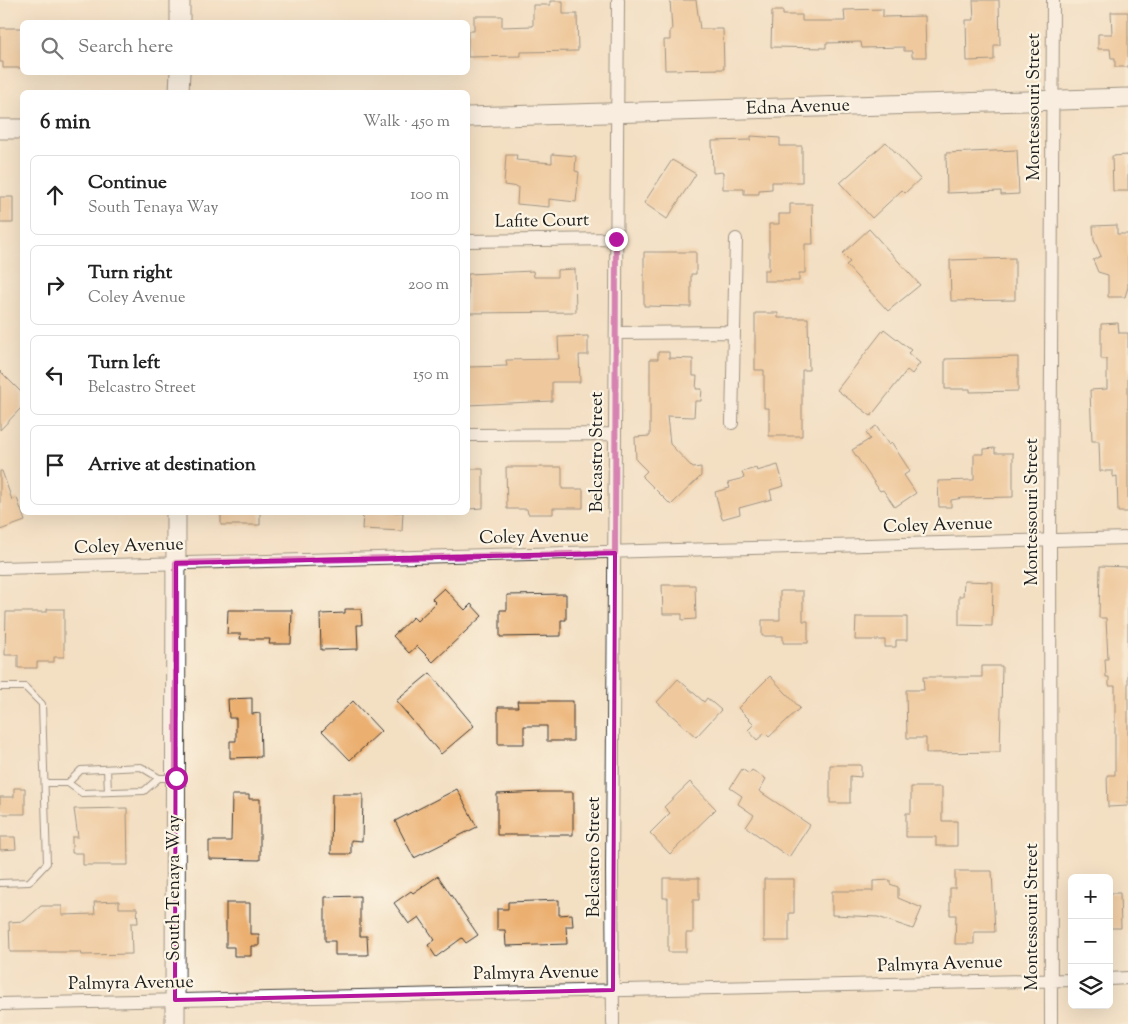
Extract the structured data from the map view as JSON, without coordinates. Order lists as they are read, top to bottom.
{
  "streets": {
    "street": [
      "Montessouri Street",
      "Edna Avenue",
      "Lafite Court",
      "Belcastro Street",
      "Coley Avenue",
      "South Tenaya Way",
      "Palmyra Avenue"
    ]
  },
  "crossings": [
    ["Montessouri Street", "Edna Avenue"],
    ["Montessouri Street", "Coley Avenue"],
    ["Montessouri Street", "Palmyra Avenue"],
    ["Edna Avenue", "Belcastro Street"],
    ["Lafite Court", "Belcastro Street"],
    ["Belcastro Street", "Coley Avenue"],
    ["Belcastro Street", "Palmyra Avenue"],
    ["Coley Avenue", "South Tenaya Way"],
    ["South Tenaya Way", "Palmyra Avenue"]
  ],
  "page": {
    "search": "Search here",
    "heading": ["6 min", "Walk · 450 m"],
    "list": [
      ["Continue", "South Tenaya Way", "100 m"],
      ["Turn right", "Coley Avenue", "200 m"],
      ["Turn left", "Belcastro Street", "150 m"],
      "Arrive at destination"
    ],
    "map_buttons": ["+", "−"]
  }
}
